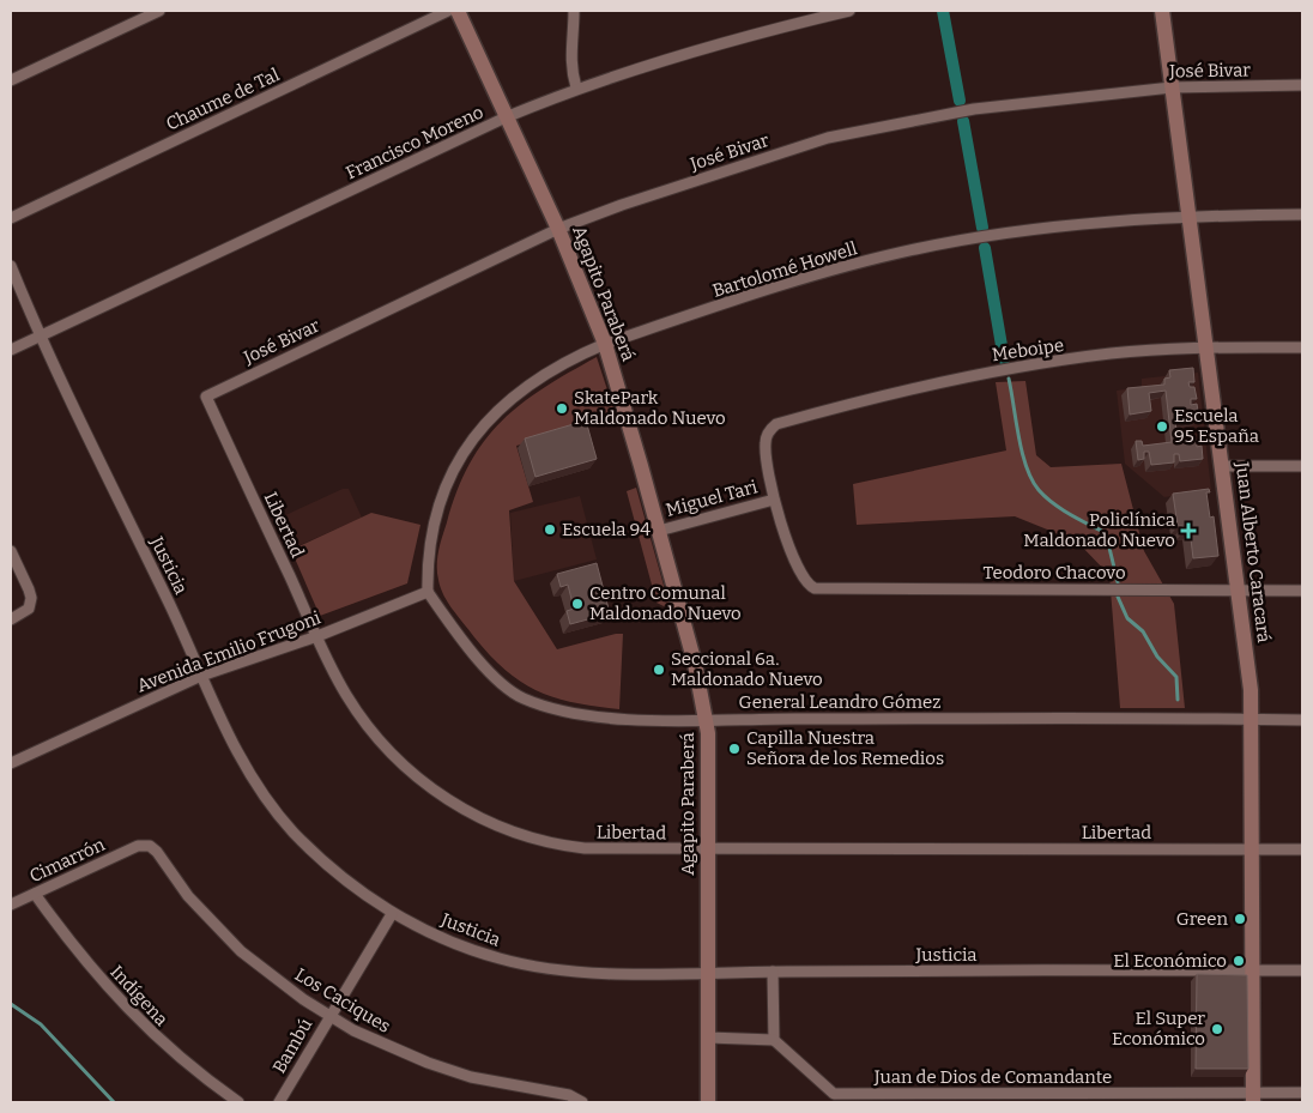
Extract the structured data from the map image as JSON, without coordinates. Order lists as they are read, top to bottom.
{
  "streets": {
    "street": [
      "José Bivar",
      "Chaume de Tal",
      "Francisco Moreno",
      "Bartolomé Howell",
      "Agapito Paraberá",
      "Meboipe",
      "Miguel Tari",
      "Libertad",
      "Juan Alberto Caracará",
      "Justicia",
      "Teodoro Chacovo",
      "Avenida Emilio Frugoni",
      "General Leandro Gómez",
      "Cimarrón",
      "Indígena",
      "Los Caciques",
      "Bambú",
      "Juan de Dios de Comandante"
    ]
  },
  "crossings": [
    ["José Bivar", "Agapito Paraberá"],
    ["José Bivar", "Libertad"],
    ["José Bivar", "Juan Alberto Caracará"],
    ["Francisco Moreno", "Agapito Paraberá"],
    ["Francisco Moreno", "Justicia"],
    ["Bartolomé Howell", "Agapito Paraberá"],
    ["Bartolomé Howell", "Juan Alberto Caracará"],
    ["Bartolomé Howell", "Avenida Emilio Frugoni"],
    ["Bartolomé Howell", "General Leandro Gómez"],
    ["Agapito Paraberá", "Miguel Tari"],
    ["Agapito Paraberá", "Libertad"],
    ["Agapito Paraberá", "Justicia"],
    ["Agapito Paraberá", "General Leandro Gómez"],
    ["Meboipe", "Miguel Tari"],
    ["Meboipe", "Juan Alberto Caracará"],
    ["Meboipe", "Teodoro Chacovo"],
    ["Miguel Tari", "Teodoro Chacovo"],
    ["Libertad", "Juan Alberto Caracará"],
    ["Libertad", "Avenida Emilio Frugoni"],
    ["Juan Alberto Caracará", "Justicia"],
    ["Juan Alberto Caracará", "Teodoro Chacovo"],
    ["Juan Alberto Caracará", "General Leandro Gómez"],
    ["Juan Alberto Caracará", "Juan de Dios de Comandante"],
    ["Justicia", "Avenida Emilio Frugoni"],
    ["Justicia", "Bambú"],
    ["Avenida Emilio Frugoni", "General Leandro Gómez"],
    ["Cimarrón", "Indígena"],
    ["Cimarrón", "Los Caciques"],
    ["Los Caciques", "Bambú"]
  ],
  "places": {
    "other": [
      "SkatePark Maldonado Nuevo",
      "Escuela 95 España",
      "Escuela 94",
      "Centro Comunal Maldonado Nuevo",
      "Seccional 6a. Maldonado Nuevo",
      "Capilla Nuestra Señora de los Remedios",
      "Green",
      "El Económico",
      "El Super Económico"
    ],
    "health": ["Policlínica Maldonado Nuevo"]
  }
}
